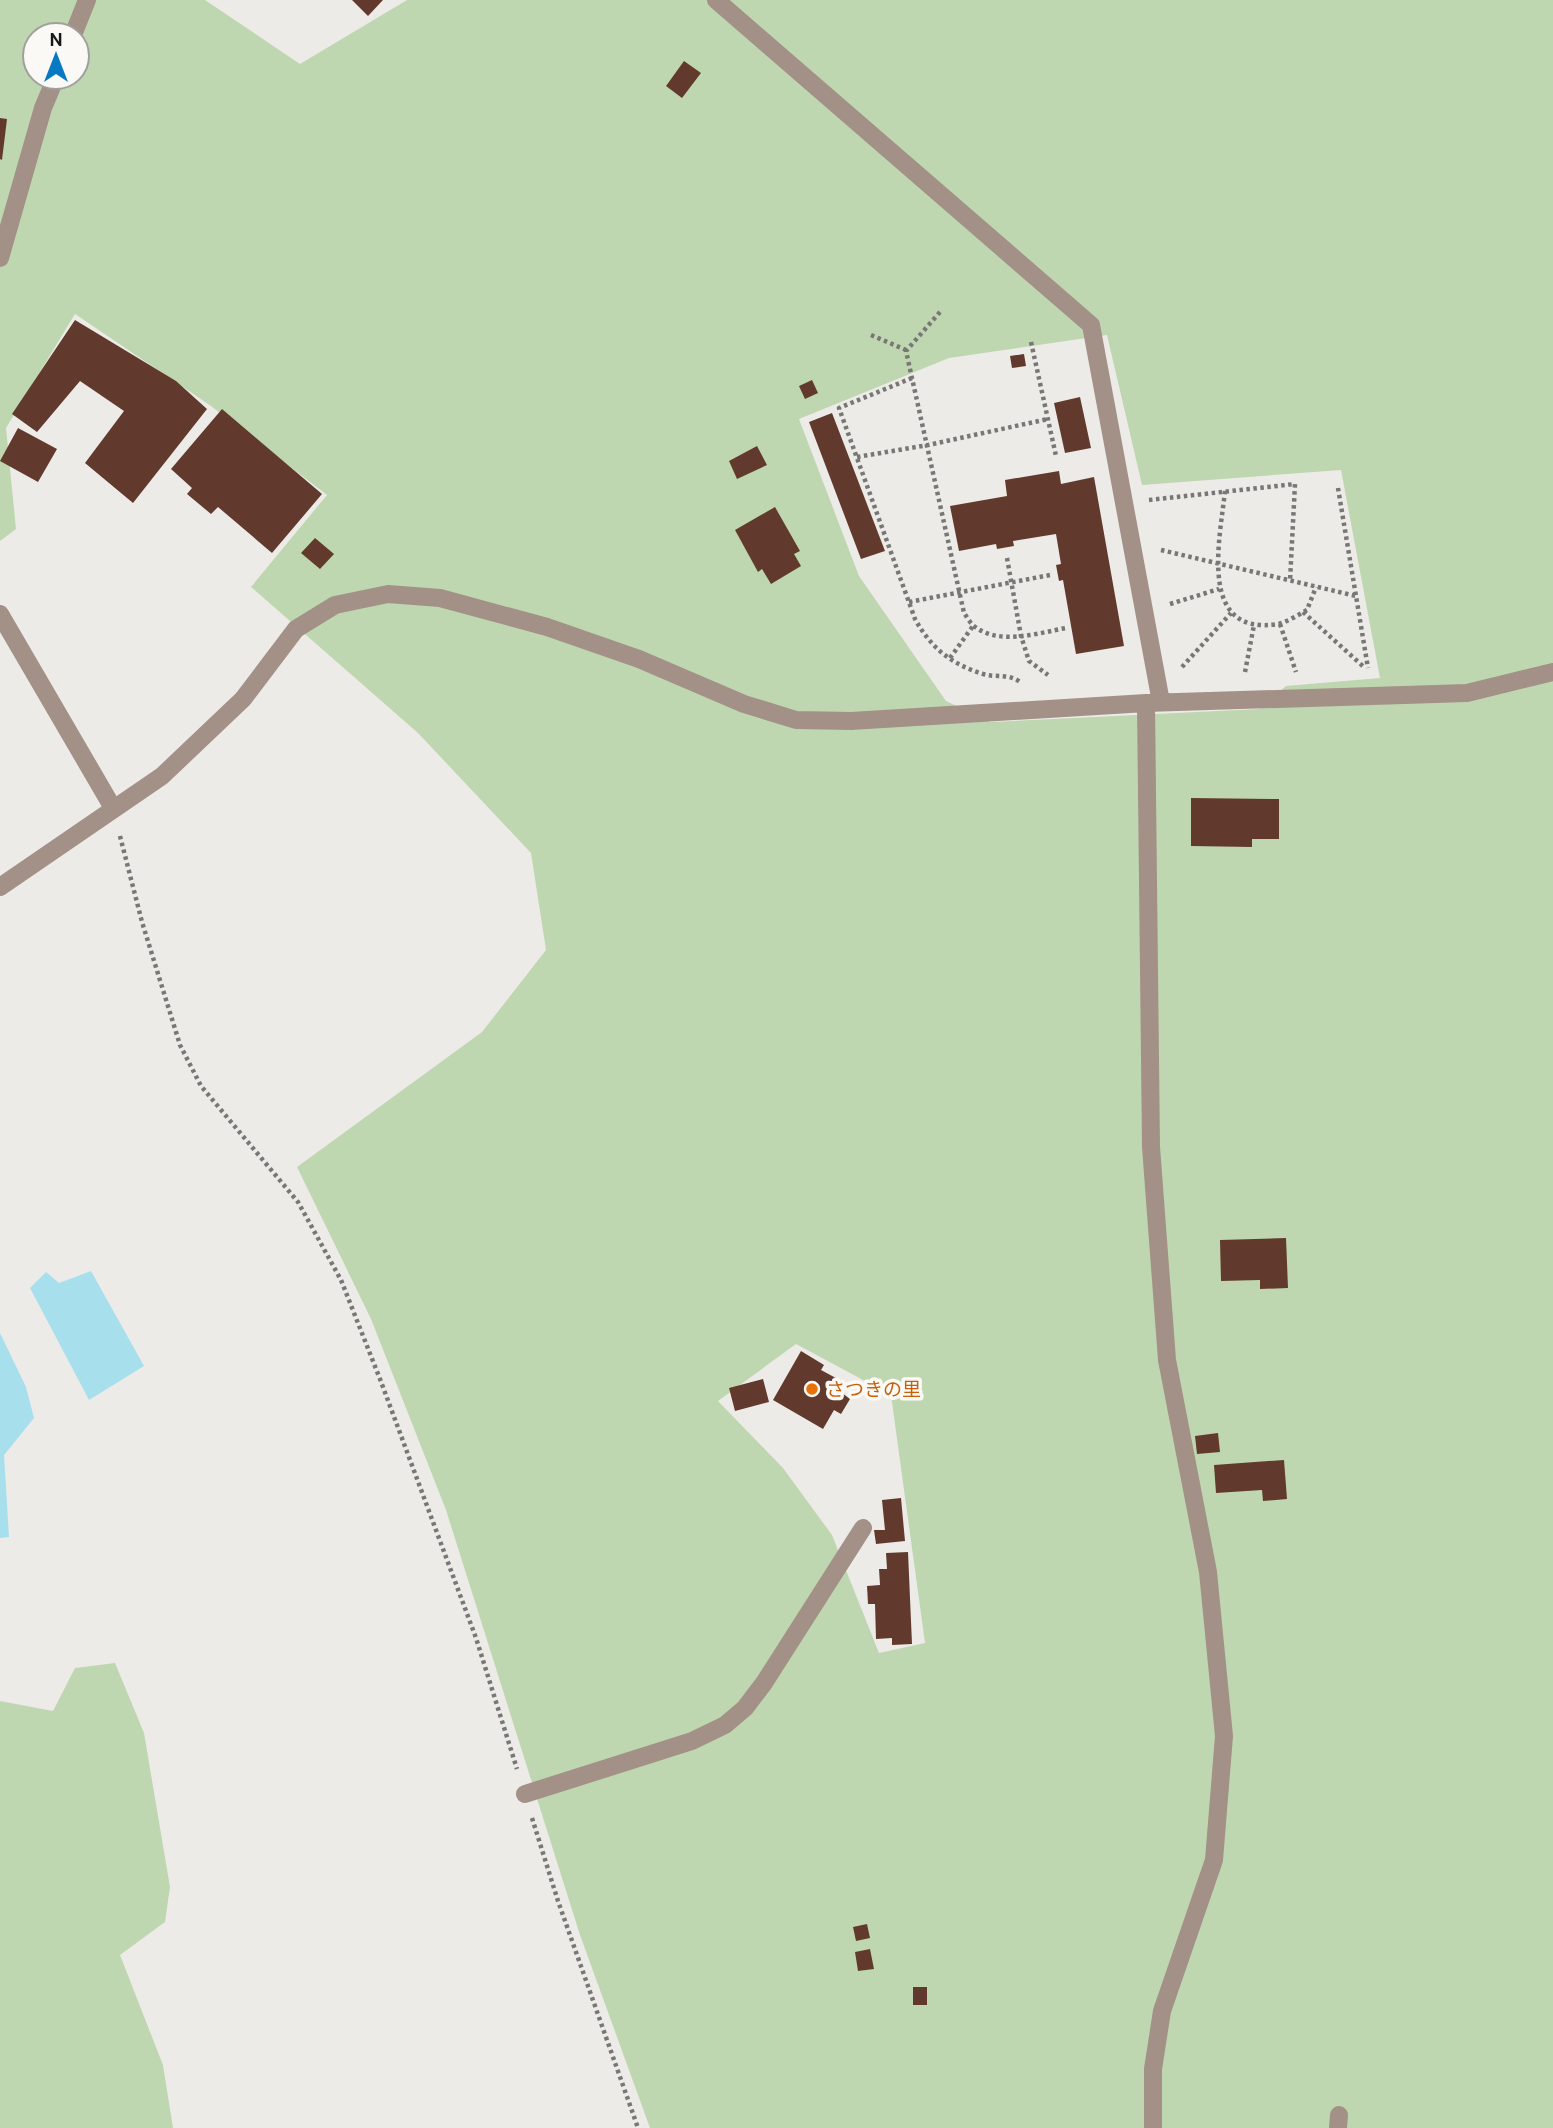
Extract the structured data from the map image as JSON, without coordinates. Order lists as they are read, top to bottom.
{
  "places": ["さつきの里"],
  "north": "top"
}
